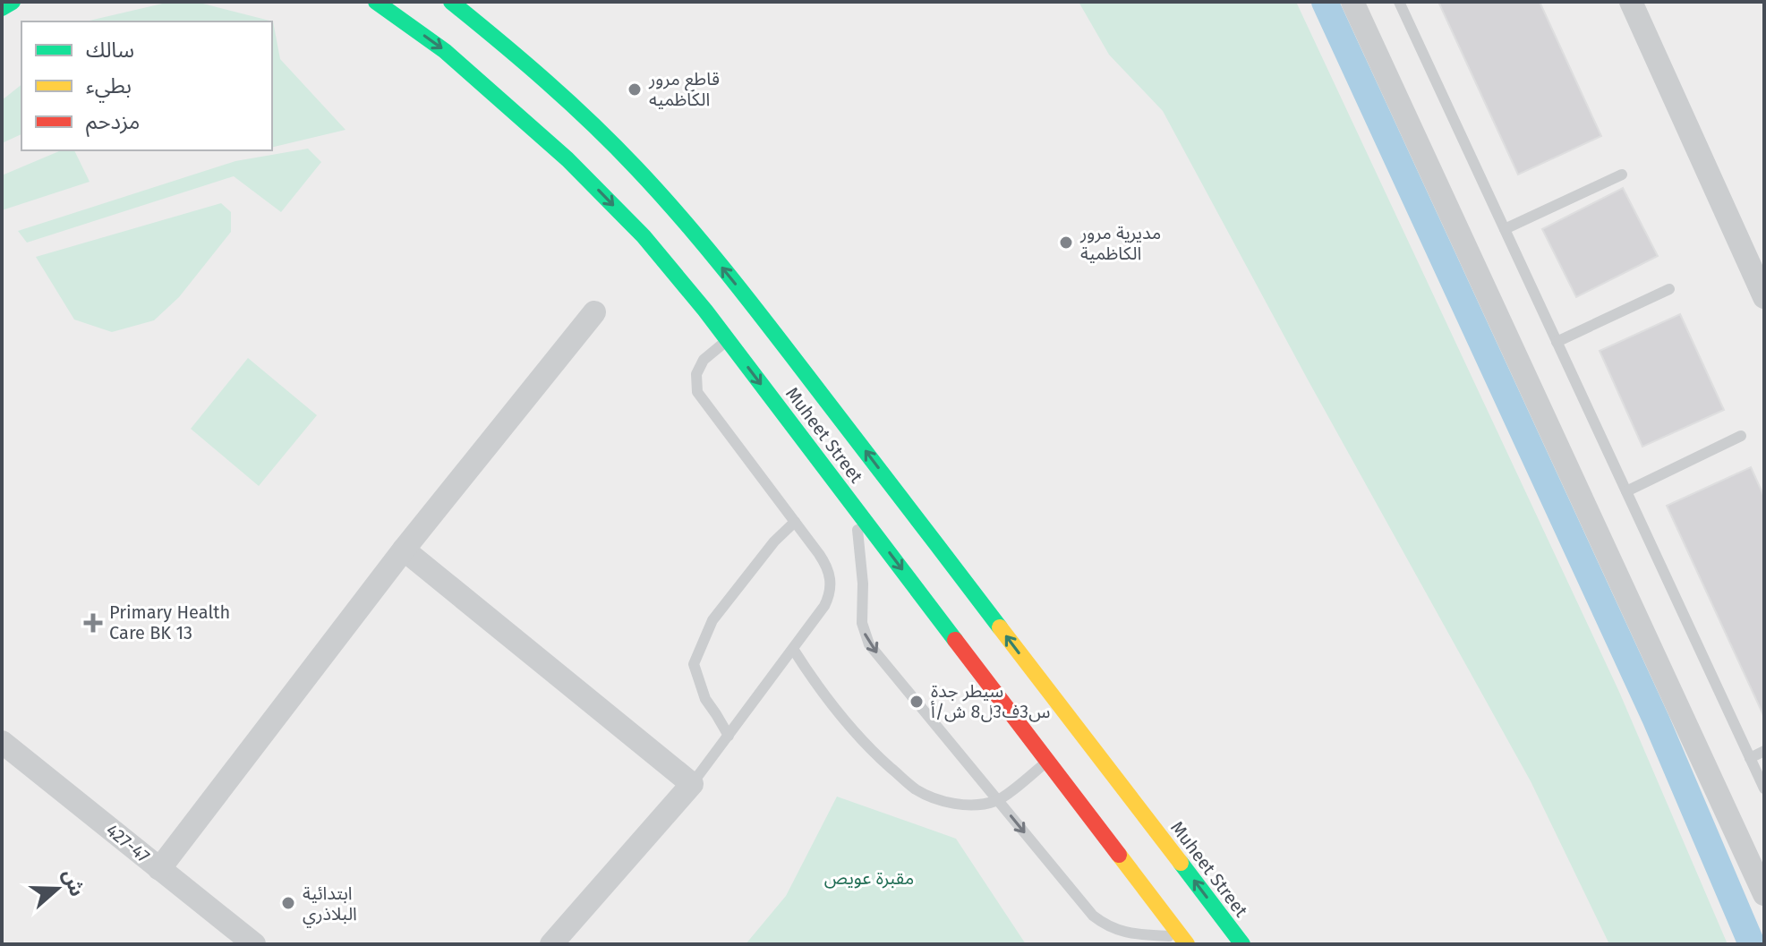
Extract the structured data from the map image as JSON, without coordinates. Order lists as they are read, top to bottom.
{
  "streets": {
    "main road": ["Muheet Street"],
    "street": ["427-47"]
  },
  "parks": ["مقبرة عويص"],
  "places": {
    "other": [
      "قاطع مرور الكاظميه",
      "مديرية مرور الكاظمية",
      "سيطر جدة س3ف3ل8 ش/أ",
      "ابتدائية البلاذري"
    ],
    "health": ["Primary Health Care BK 13"]
  },
  "legend": ["سالك", "بطيء", "مزدحم"],
  "north": "right"
}
